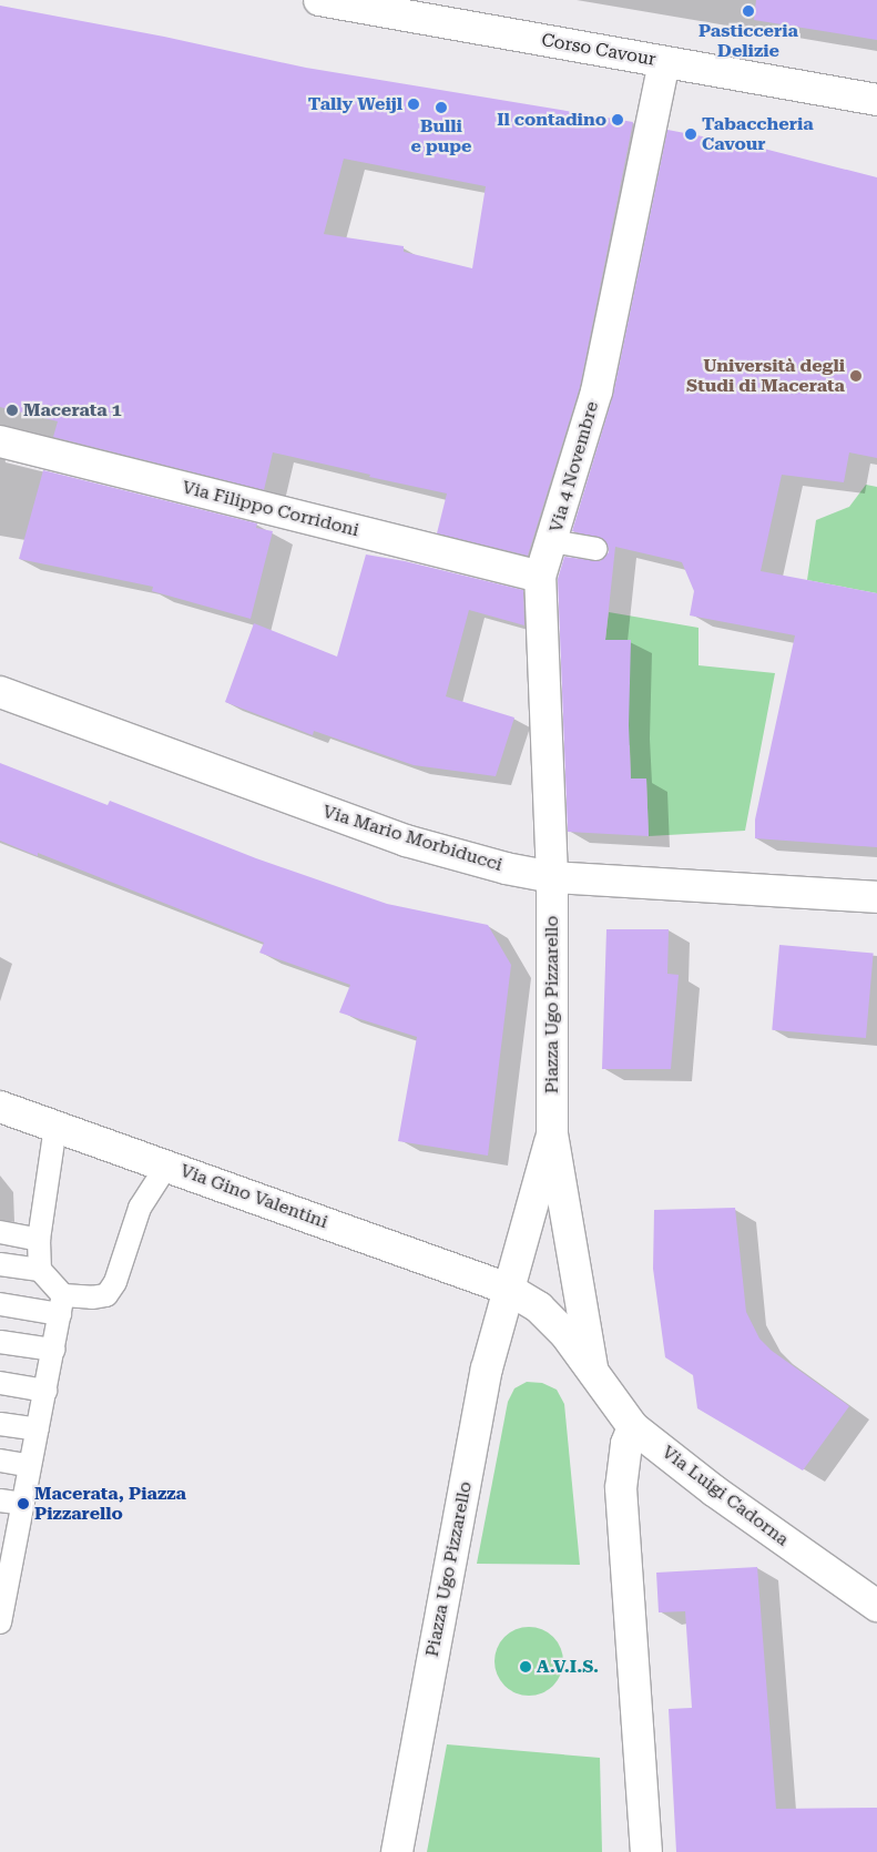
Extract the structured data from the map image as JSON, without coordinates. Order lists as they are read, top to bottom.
{
  "streets": {
    "street": [
      "Corso Cavour",
      "Via 4 Novembre",
      "Via Filippo Corridoni",
      "Via Mario Morbiducci",
      "Piazza Ugo Pizzarello",
      "Via Gino Valentini",
      "Via Luigi Cadorna"
    ]
  },
  "crossings": [
    ["Corso Cavour", "Via 4 Novembre"],
    ["Via 4 Novembre", "Via Filippo Corridoni"],
    ["Via 4 Novembre", "Via Mario Morbiducci"],
    ["Via 4 Novembre", "Piazza Ugo Pizzarello"],
    ["Via Mario Morbiducci", "Piazza Ugo Pizzarello"],
    ["Piazza Ugo Pizzarello", "Via Gino Valentini"],
    ["Piazza Ugo Pizzarello", "Via Luigi Cadorna"]
  ],
  "places": [
    "Pasticceria Delizie",
    "Tally Weijl",
    "Bulli e pupe",
    "Il contadino",
    "Tabaccheria Cavour",
    "Università degli Studi di Macerata",
    "Macerata 1",
    "Macerata, Piazza Pizzarello",
    "A.V.I.S."
  ]
}
